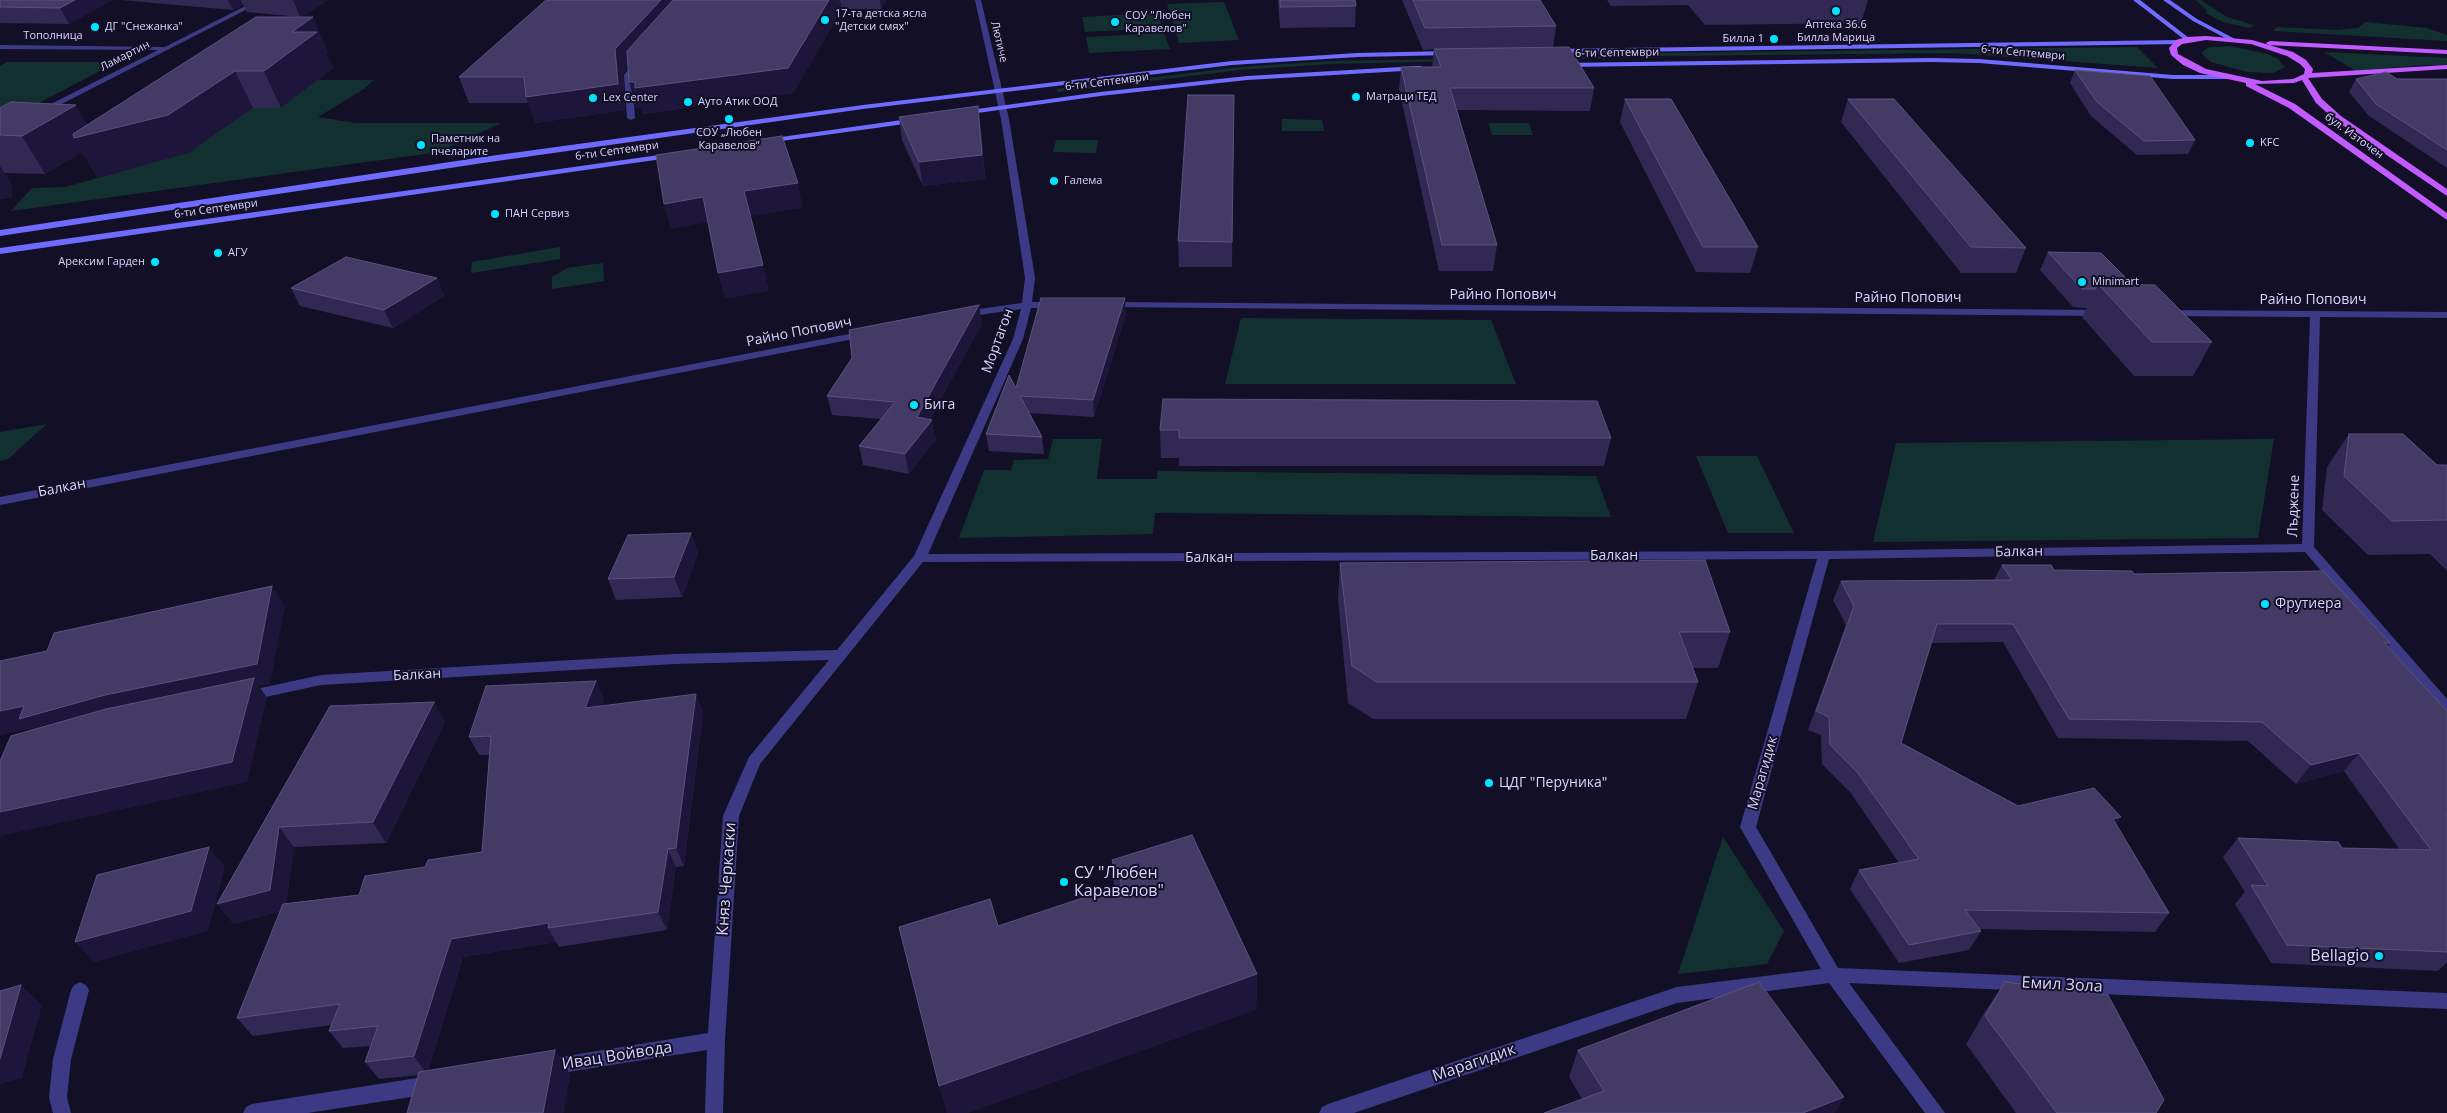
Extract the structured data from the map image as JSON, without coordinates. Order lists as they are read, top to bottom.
{
  "streets": {
    "main road": ["6-ти Септември", "бул. Източен"],
    "street": [
      "Тополница",
      "Лютиче",
      "Ламартин",
      "Райно Попович",
      "Мортагон",
      "Балкан",
      "Лъджене",
      "Марагидик",
      "Княз Черкаски",
      "Емил Зола",
      "Ивац Войвода"
    ]
  },
  "crossings": [
    ["Тополница", "Ламартин"],
    ["Лютиче", "6-ти Септември"],
    ["Лютиче", "Мортагон"],
    ["6-ти Септември", "бул. Източен"],
    ["6-ти Септември", "Мортагон"],
    ["Райно Попович", "Балкан"],
    ["Райно Попович", "Лъджене"],
    ["Мортагон", "Балкан"],
    ["Мортагон", "Княз Черкаски"],
    ["Балкан", "Лъджене"],
    ["Балкан", "Марагидик"],
    ["Балкан", "Княз Черкаски"],
    ["Марагидик", "Емил Зола"],
    ["Княз Черкаски", "Ивац Войвода"]
  ],
  "places": [
    "Аптека 36.6 Билла Марица",
    "17-та детска ясла \"Детски смях\"",
    "СОУ \"Любен Каравелов\"",
    "ДГ \"Снежанка\"",
    "Билла 1",
    "Матраци ТЕД",
    "Lex Center",
    "Ауто Атик ООД",
    "СОУ „Любен Каравелов“",
    "KFC",
    "Паметник на пчеларите",
    "Галема",
    "ПАН Сервиз",
    "АГУ",
    "Арексим Гарден",
    "Minimart",
    "Бига",
    "Фрутиера",
    "ЦДГ \"Перуника\"",
    "СУ \"Любен Каравелов\"",
    "Bellagio"
  ]
}
